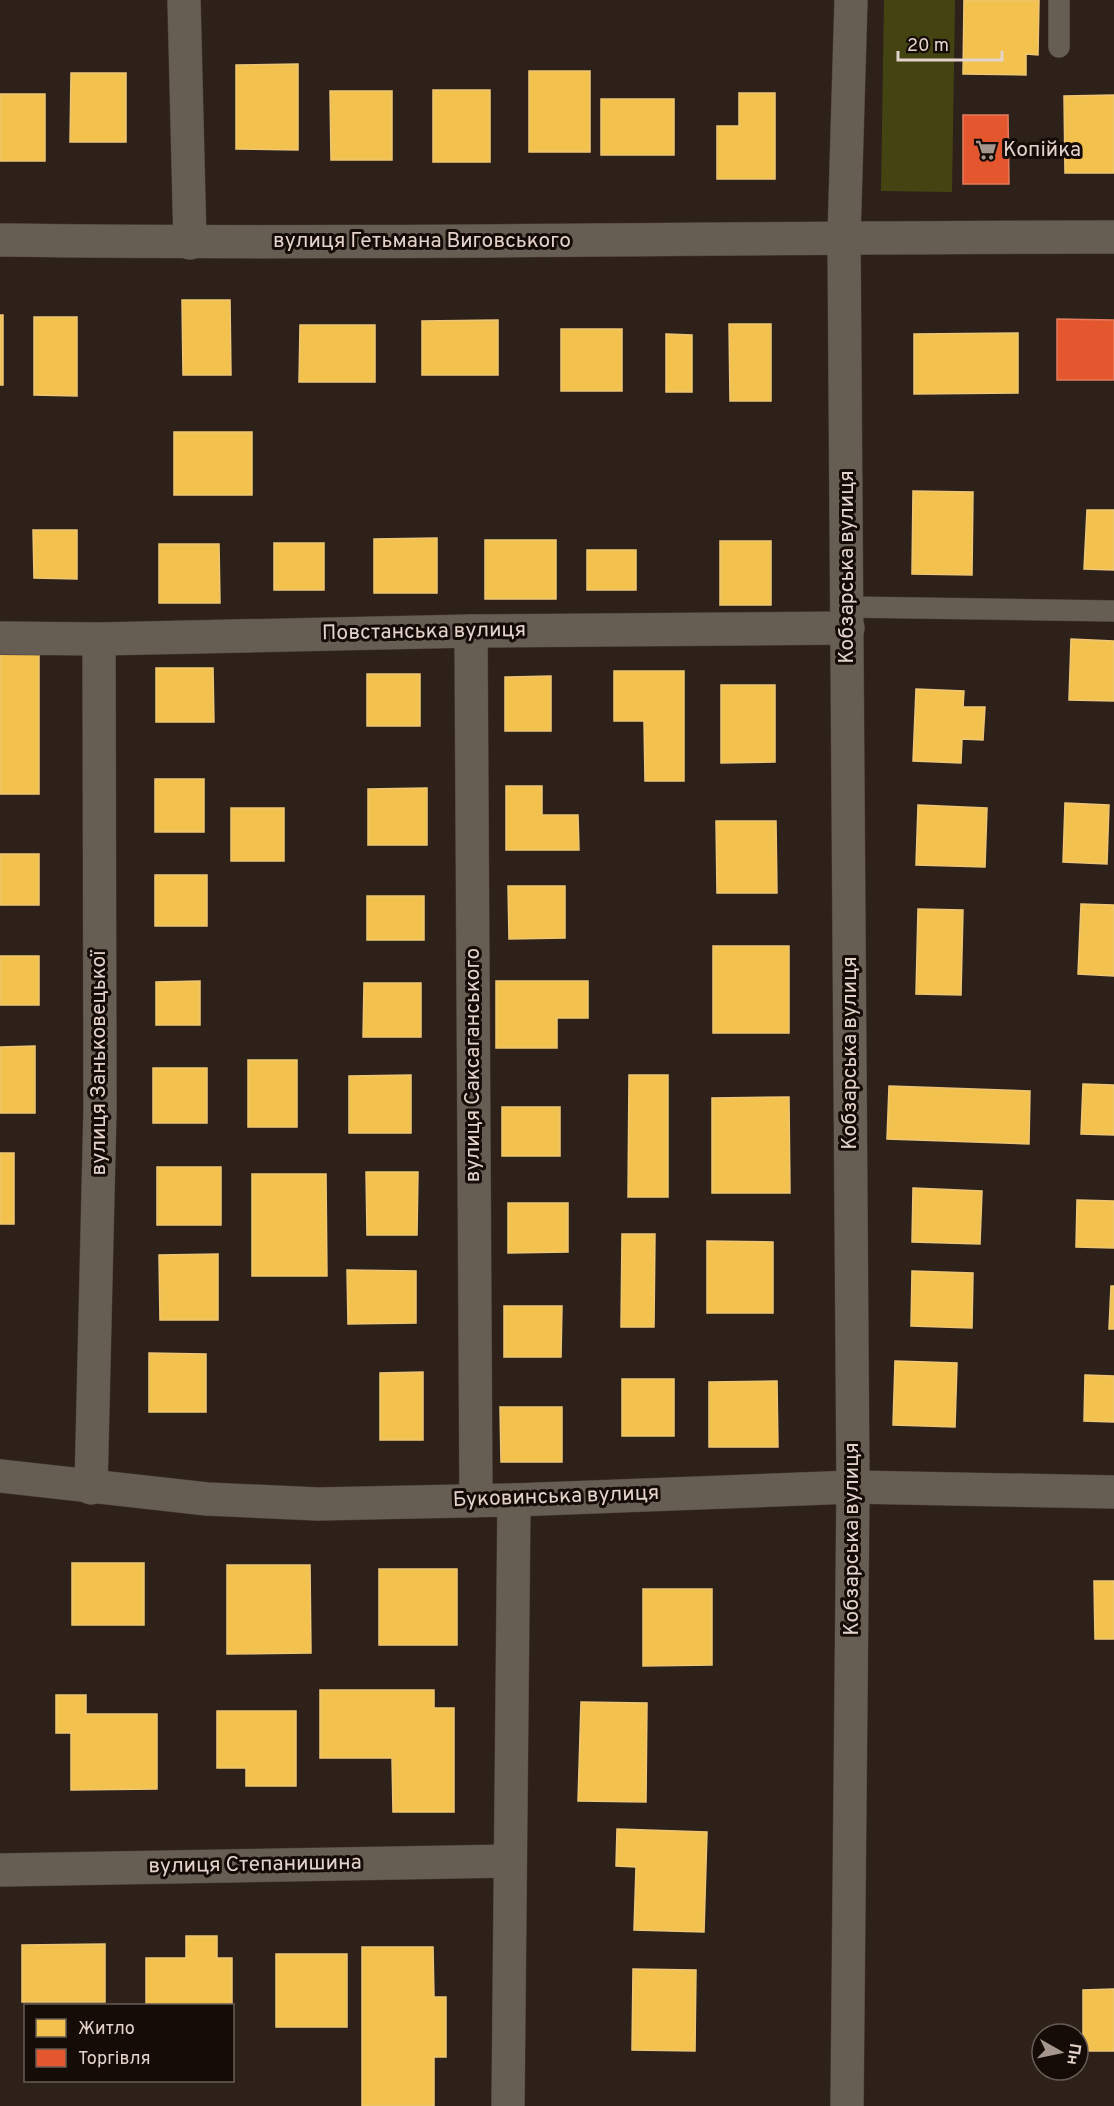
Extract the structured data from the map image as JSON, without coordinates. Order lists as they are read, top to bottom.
{
  "streets": {
    "street": [
      "вулиця Гетьмана Виговського",
      "Кобзарська вулиця",
      "Повстанська вулиця",
      "вулиця Заньковецької",
      "вулиця Саксаганського",
      "Буковинська вулиця",
      "вулиця Степанишина"
    ]
  },
  "crossings": [
    ["вулиця Гетьмана Виговського", "Кобзарська вулиця"],
    ["Кобзарська вулиця", "Повстанська вулиця"],
    ["Кобзарська вулиця", "Буковинська вулиця"],
    ["Повстанська вулиця", "вулиця Заньковецької"],
    ["Повстанська вулиця", "вулиця Саксаганського"],
    ["вулиця Заньковецької", "Буковинська вулиця"],
    ["вулиця Саксаганського", "Буковинська вулиця"]
  ],
  "places": {
    "supermarket": ["Копійка"]
  },
  "legend": ["Житло", "Торгівля"],
  "scale_bar": "20 m",
  "north": "right"
}
